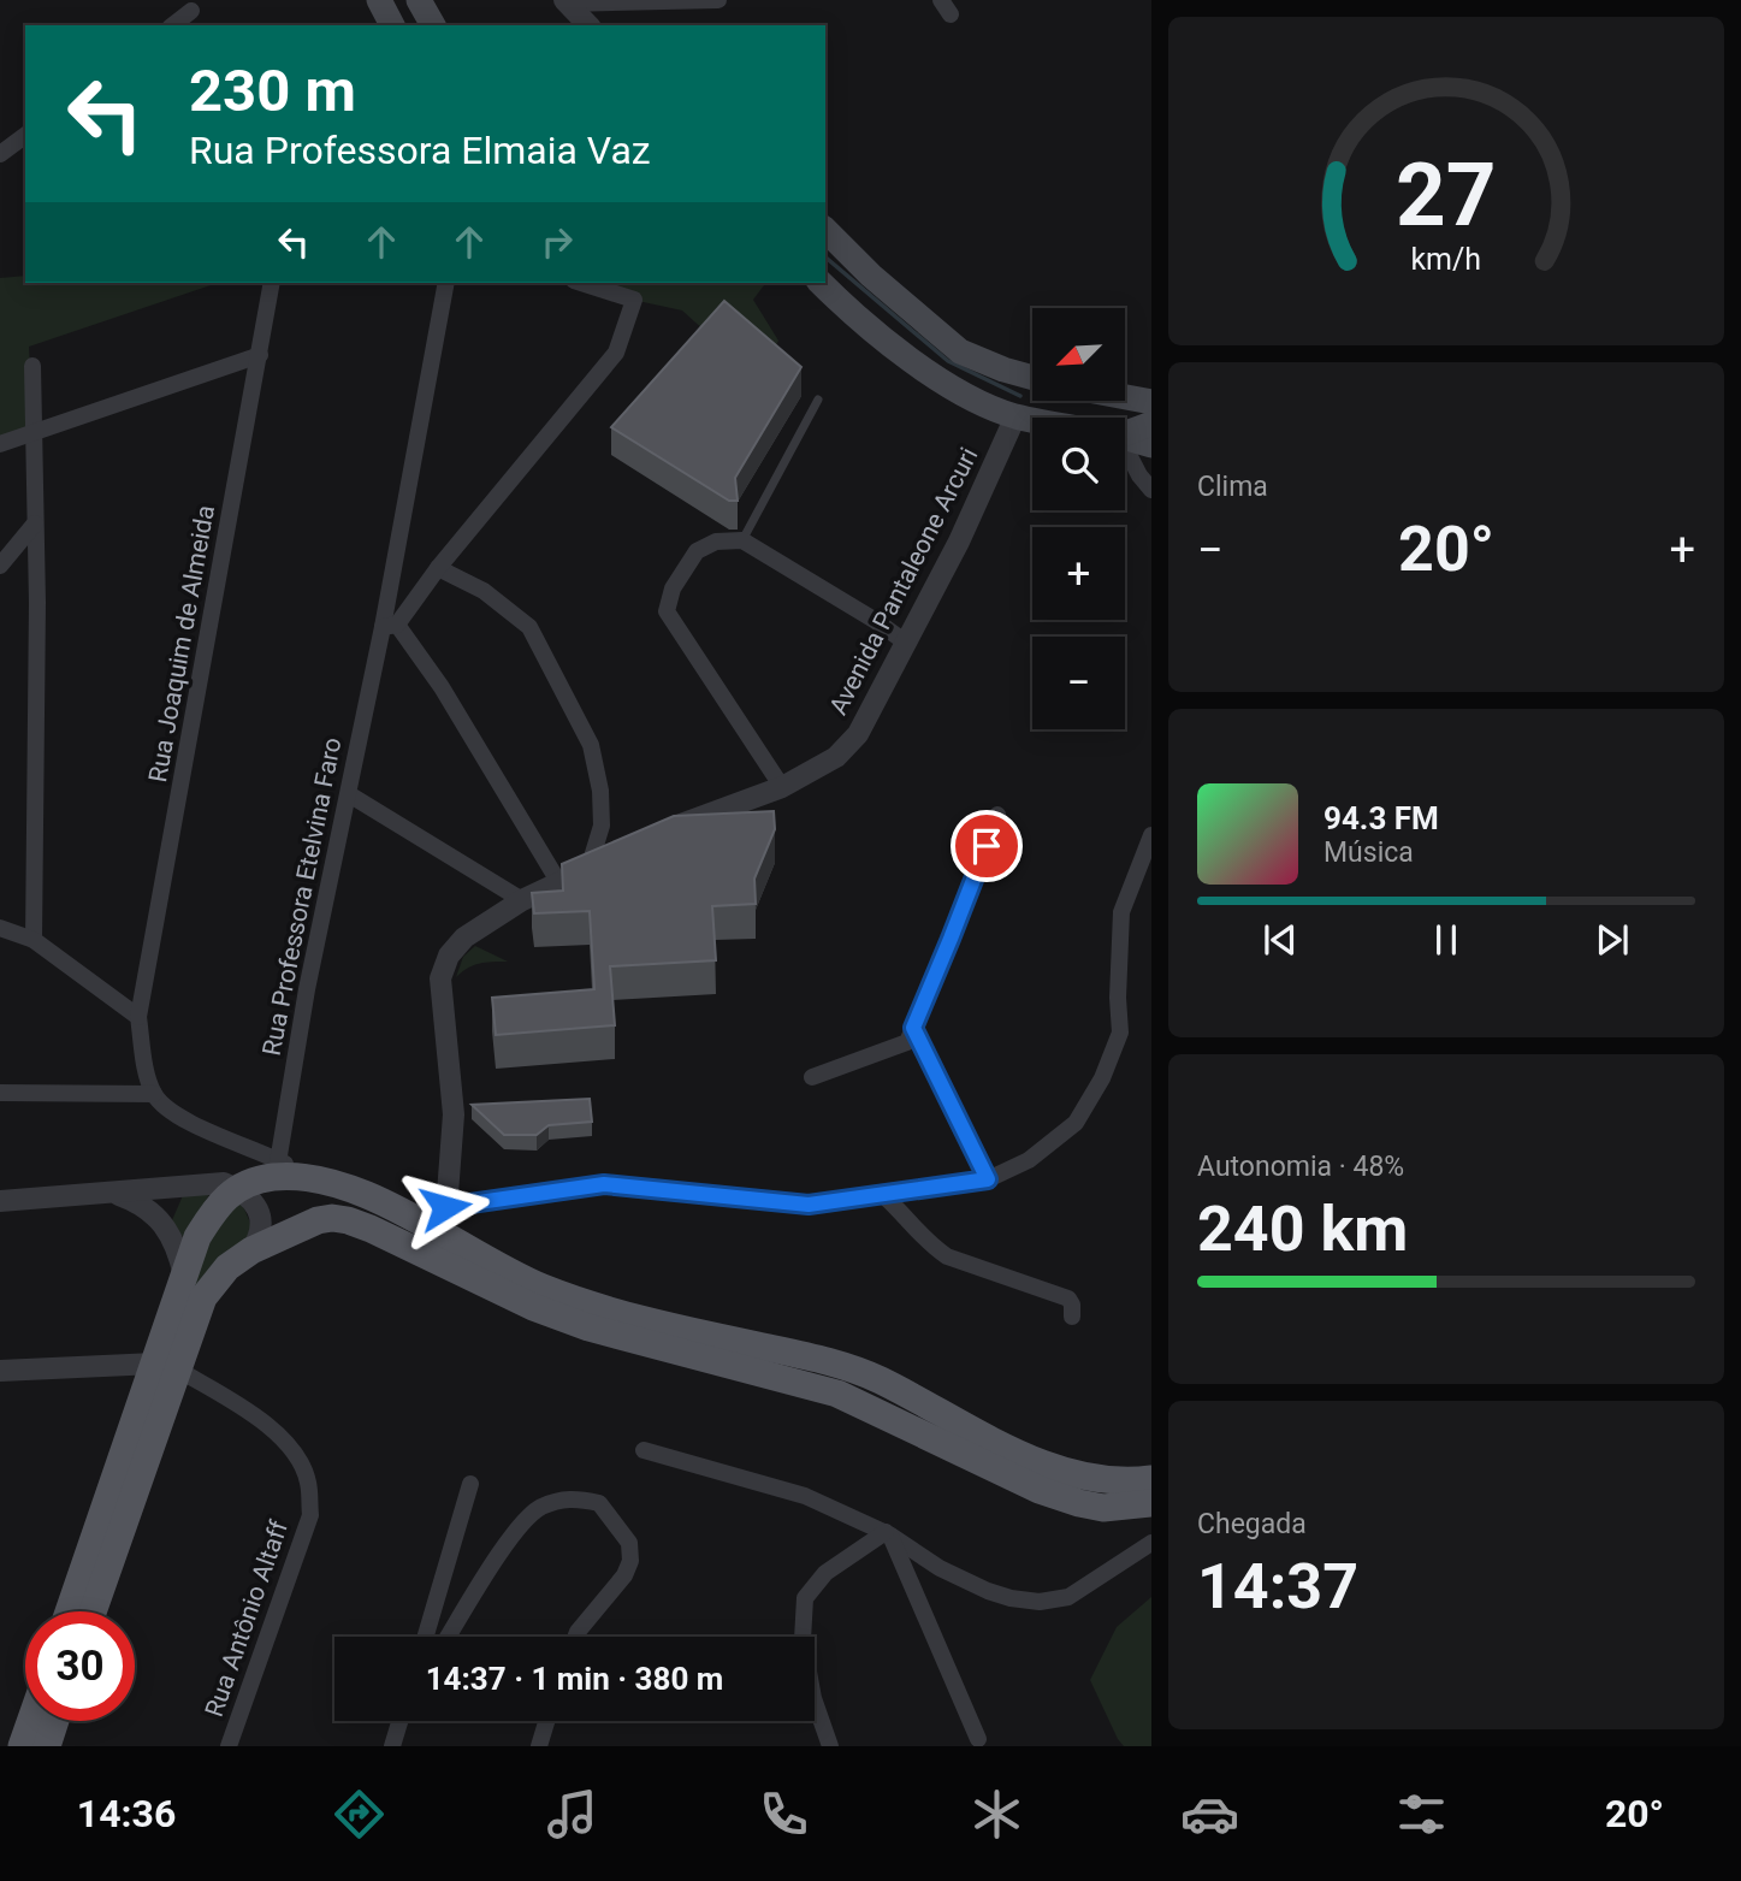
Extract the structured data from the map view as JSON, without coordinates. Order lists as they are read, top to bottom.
{
  "streets": {
    "street": [
      "Avenida Pantaleone Arcuri",
      "Rua Joaquim de Almeida",
      "Rua Professora Etelvina Faro",
      "Rua Antônio Altaff"
    ]
  },
  "north": "bottom left",
  "page": {
    "turn": ["230 m", "Rua Professora Elmaia Vaz"],
    "map_buttons": ["+", "−"],
    "tile": [
      "Clima",
      ["Autonomia · 48%", "240 km"],
      ["Chegada", "14:37"]
    ],
    "heat": ["−", "20°", "+"],
    "song": ["94.3 FM", "Música"],
    "limit": "30",
    "trip": "14:37 · 1 min · 380 m",
    "tabs": ["14:36", "20°"],
    "gauge": ["27", "km/h"]
  }
}
